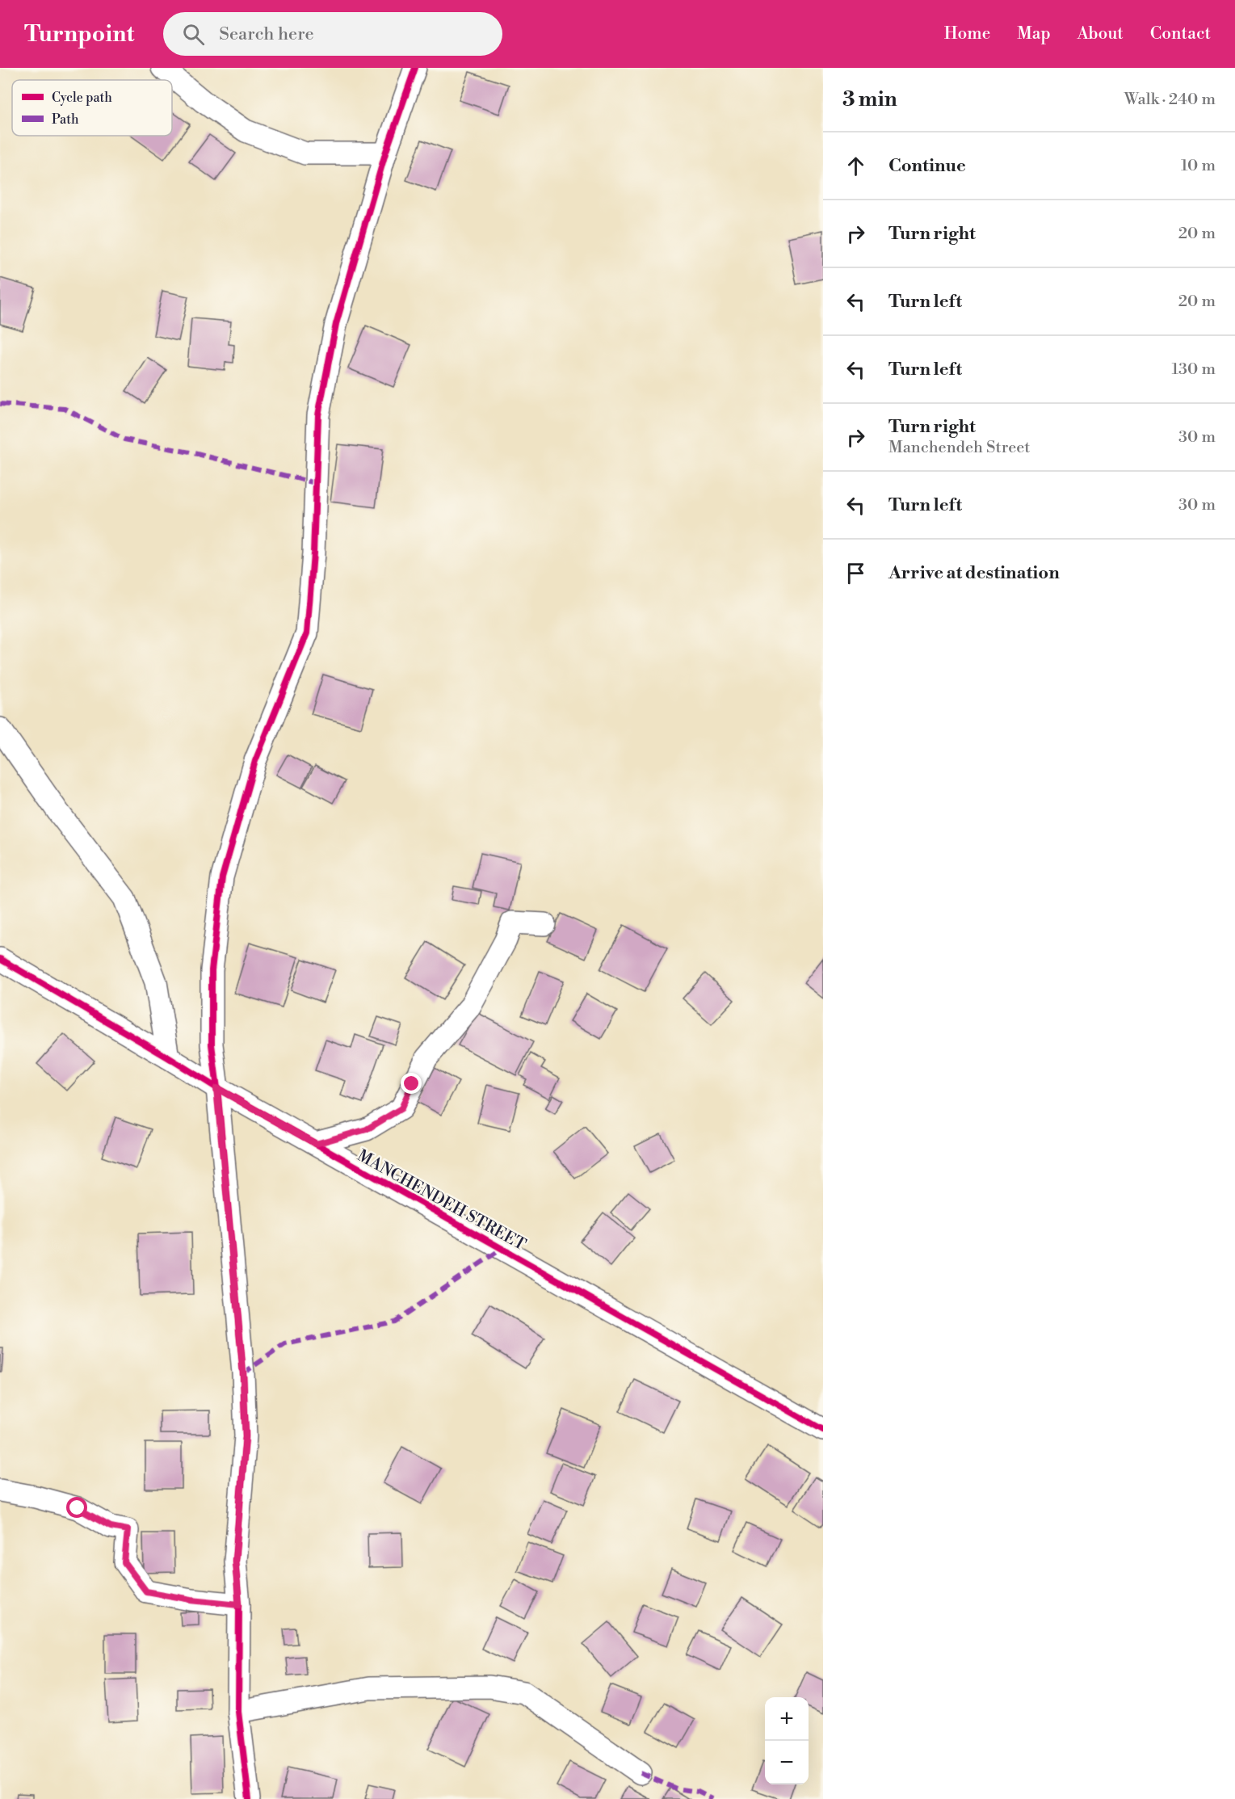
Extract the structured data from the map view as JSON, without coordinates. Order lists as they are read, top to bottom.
{
  "streets": {
    "street": ["MANCHENDEH STREET"]
  },
  "legend": ["Cycle path", "Path"],
  "page": {
    "header": "Turnpoint",
    "search": "Search here",
    "nav": [
      "Home",
      "Map",
      "About",
      "Contact"
    ],
    "heading": ["3 min", "Walk · 240 m"],
    "list": [
      ["Continue", "10 m"],
      ["Turn right", "20 m"],
      ["Turn left", "20 m"],
      ["Turn left", "130 m"],
      ["Turn right", "Manchendeh Street", "30 m"],
      ["Turn left", "30 m"],
      "Arrive at destination"
    ],
    "map_buttons": ["+", "−"]
  }
}
